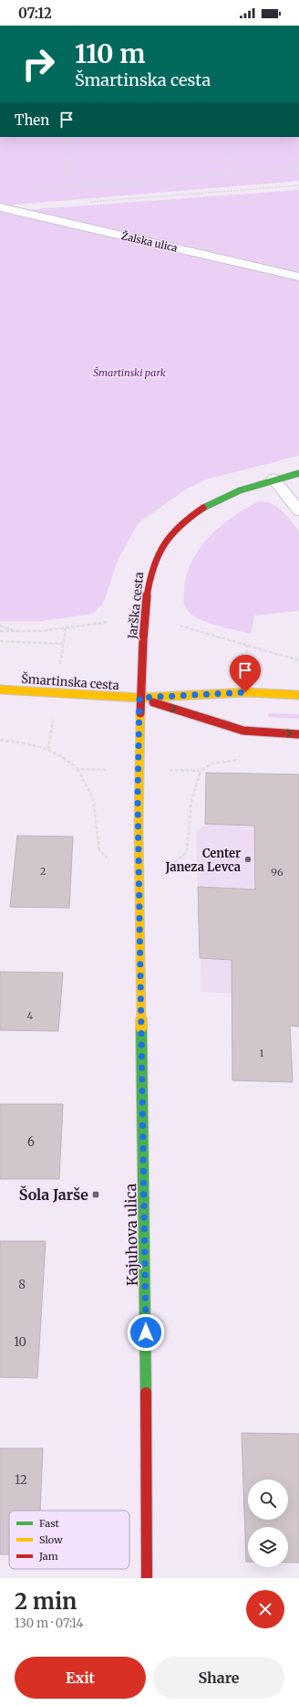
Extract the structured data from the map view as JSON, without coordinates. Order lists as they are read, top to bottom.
{
  "streets": {
    "main road": ["Jarška cesta", "Šmartinska cesta", "Kajuhova ulica"],
    "lane": ["Žalska ulica"]
  },
  "crossings": [
    ["Jarška cesta", "Šmartinska cesta"],
    ["Jarška cesta", "Kajuhova ulica"],
    ["Šmartinska cesta", "Kajuhova ulica"]
  ],
  "parks": ["Šmartinski park"],
  "places": {
    "other": ["Center Janeza Levca"],
    "transit": ["Šola Jarše"]
  },
  "house_numbers": [
    "2",
    "96",
    "4",
    "1",
    "6",
    "8",
    "10",
    "12"
  ],
  "legend": ["Fast", "Slow", "Jam"],
  "page": {
    "status": "07:12",
    "turn": ["110 m", "Šmartinska cesta"],
    "then": "Then",
    "heading": ["2 min", "130 m · 07:14"],
    "buttons": ["Exit", "Share"]
  }
}
